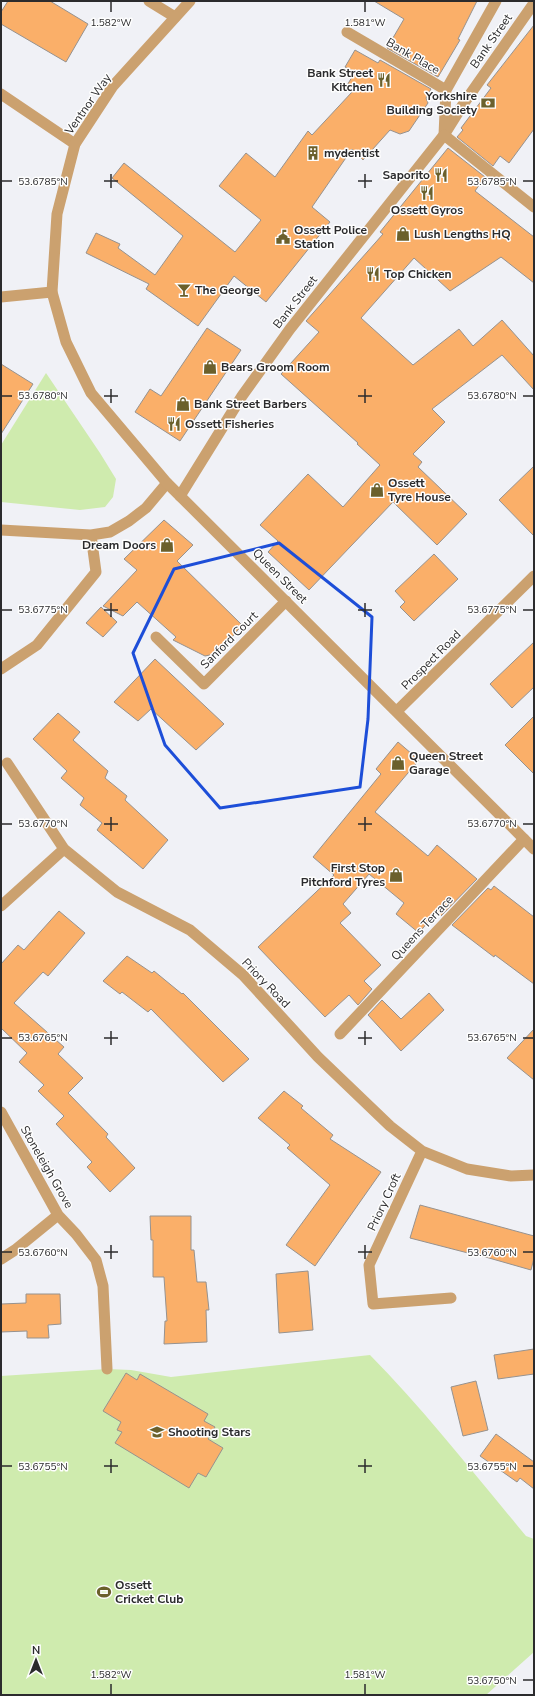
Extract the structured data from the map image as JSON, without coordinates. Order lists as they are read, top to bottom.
{
  "streets": {
    "street": [
      "Bank Street",
      "Bank Place",
      "Ventnor Way",
      "Queen Street",
      "Sanford Court",
      "Prospect Road",
      "Queens Terrace",
      "Priory Road",
      "Stoneleigh Grove",
      "Priory Croft"
    ]
  },
  "crossings": [
    ["Bank Street", "Bank Place"],
    ["Bank Street", "Queen Street"],
    ["Ventnor Way", "Queen Street"],
    ["Queen Street", "Sanford Court"],
    ["Queen Street", "Prospect Road"],
    ["Queen Street", "Queens Terrace"],
    ["Priory Road", "Priory Croft"]
  ],
  "places": {
    "restaurant": [
      "Bank Street Kitchen",
      "Saporito",
      "Ossett Gyros",
      "Top Chicken",
      "Ossett Fisheries"
    ],
    "bank": ["Yorkshire Building Society"],
    "building": ["mydentist"],
    "shop": [
      "Lush Lengths HQ",
      "Bears Groom Room",
      "Bank Street Barbers",
      "Ossett Tyre House",
      "Dream Doors",
      "Queen Street Garage",
      "First Stop Pitchford Tyres"
    ],
    "public building": ["Ossett Police Station"],
    "bar": ["The George"],
    "school or university": ["Shooting Stars"],
    "sports": ["Ossett Cricket Club"]
  },
  "north": "top",
  "coordinates": [
    "1.582°W",
    "1.581°W",
    "53.6785°N",
    "53.6780°N",
    "53.6775°N",
    "53.6770°N",
    "53.6765°N",
    "53.6760°N",
    "53.6755°N",
    "53.6750°N"
  ]
}
